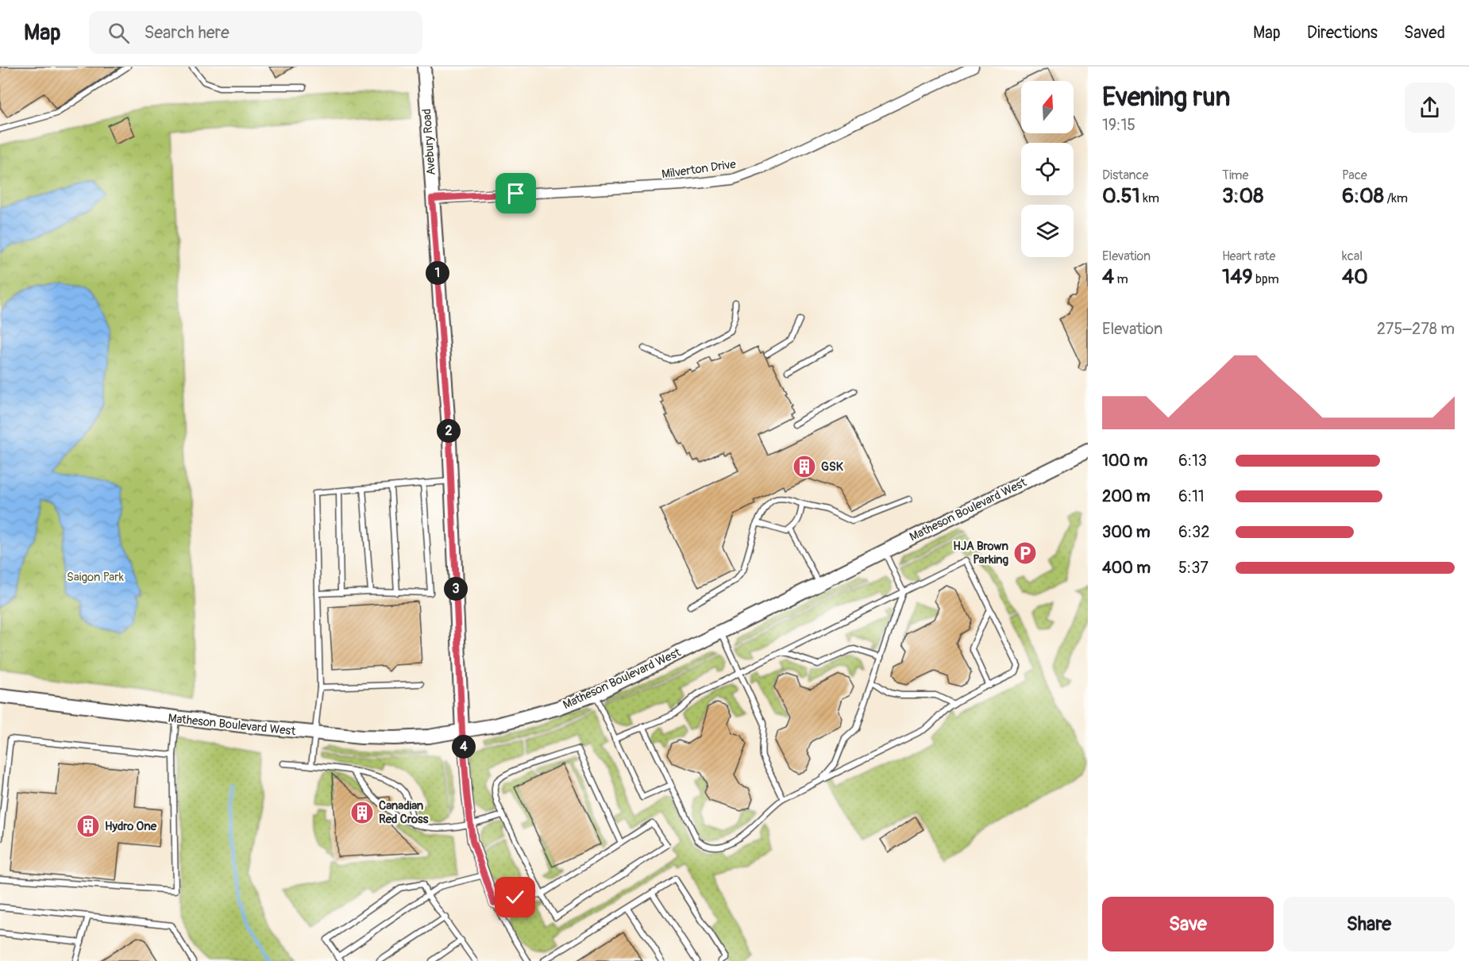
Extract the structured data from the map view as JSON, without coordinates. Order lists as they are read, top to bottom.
{
  "streets": {
    "street": ["Avebury Road", "Milverton Drive", "Matheson Boulevard West"]
  },
  "crossings": [
    ["Avebury Road", "Milverton Drive"],
    ["Avebury Road", "Matheson Boulevard West"]
  ],
  "parks": ["Saigon Park"],
  "places": {
    "building": ["GSK", "Canadian Red Cross", "Hydro One"],
    "parking": ["HJA Brown Parking"]
  },
  "north": "top",
  "page": {
    "header": "Map",
    "search": "Search here",
    "nav": ["Map", "Directions", "Saved"],
    "heading": ["Evening run", "19:15"],
    "stats": [
      ["Distance", "0.51 km"],
      ["Time", "3:08"],
      ["Pace", "6:08 /km"],
      ["Elevation", "4 m"],
      ["Heart rate", "149 bpm"],
      ["kcal", "40"]
    ],
    "pins": [
      "1",
      "2",
      "3",
      "4"
    ],
    "chart": ["Elevation", "275–278 m"],
    "list": [
      {
        "name": "100 m",
        "note": "6:13"
      },
      {
        "name": "200 m",
        "note": "6:11"
      },
      {
        "name": "300 m",
        "note": "6:32"
      },
      {
        "name": "400 m",
        "note": "5:37"
      }
    ],
    "buttons": ["Save", "Share"]
  }
}
